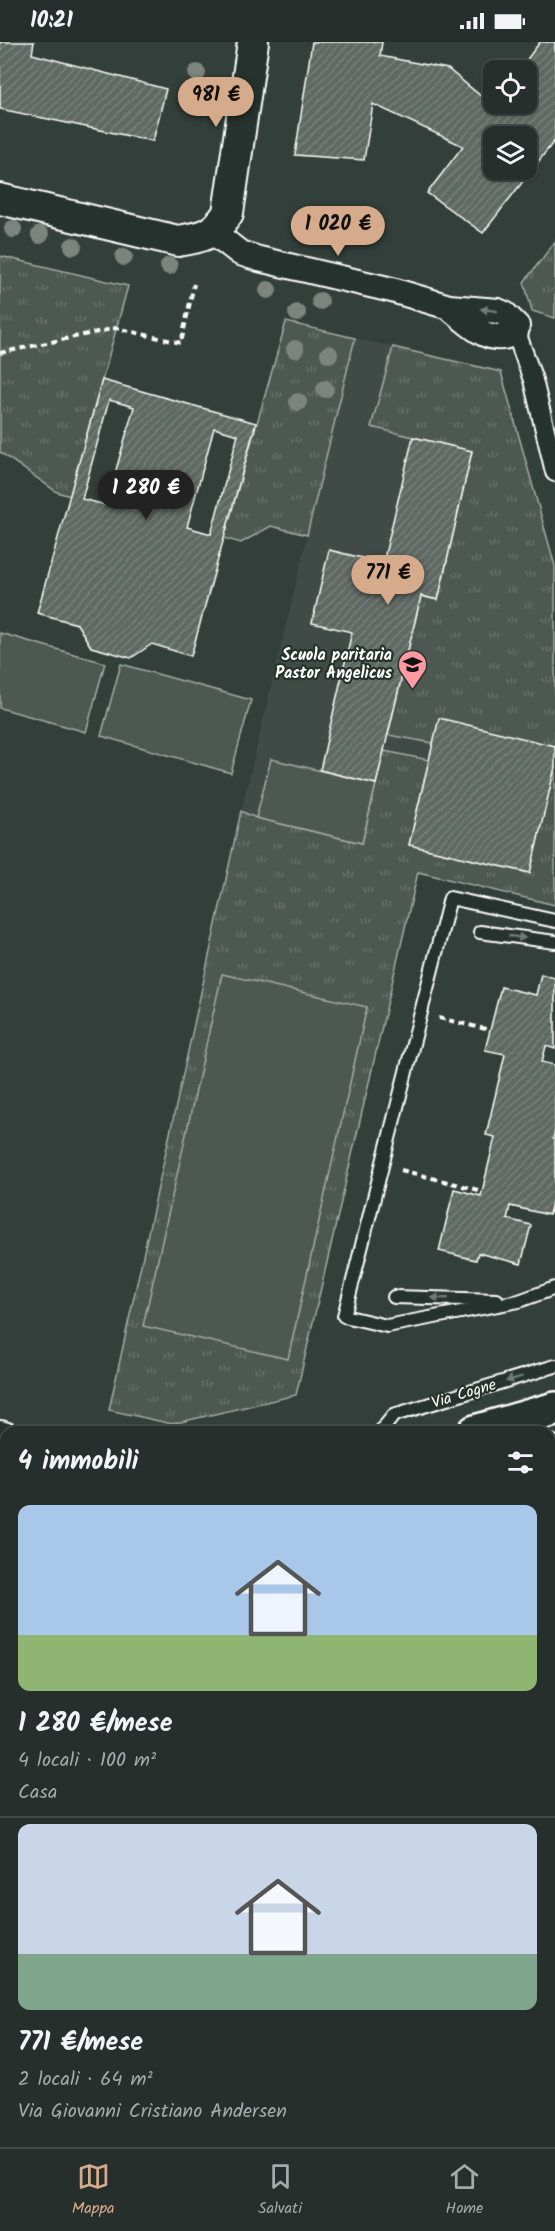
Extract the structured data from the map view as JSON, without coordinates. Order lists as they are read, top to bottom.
{
  "streets": {
    "lane": ["Via Cogne"]
  },
  "places": {
    "school or university": ["Scuola paritaria Pastor Angelicus"]
  },
  "page": {
    "status": "10:21",
    "price": [
      "981 €",
      "1 020 €",
      "1 280 €",
      "771 €"
    ],
    "heading": "4 immobili",
    "list": [
      {
        "name": "1 280 €/mese",
        "note": "4 locali · 100 m² · Casa"
      },
      {
        "name": "771 €/mese",
        "note": "2 locali · 64 m² · Via Giovanni Cristiano Andersen"
      }
    ],
    "tabs": ["Mappa", "Salvati", "Home"]
  }
}
